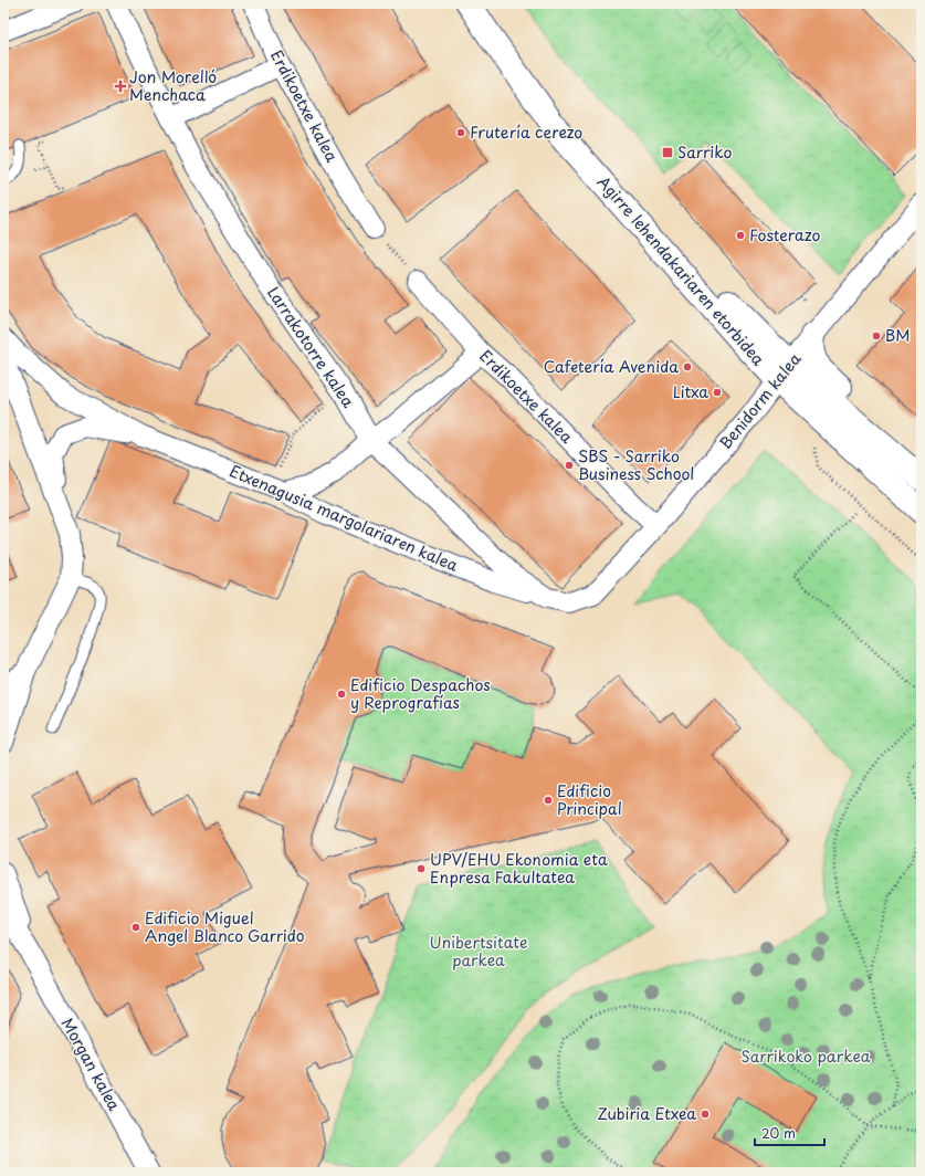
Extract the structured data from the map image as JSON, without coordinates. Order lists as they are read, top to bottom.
{
  "streets": {
    "main road": ["Agirre lehendakariaren etorbidea"],
    "street": [
      "Erdikoetxe kalea",
      "Larrakotorre kalea",
      "Benidorm kalea",
      "Etxenagusia margolariaren kalea",
      "Morgan kalea"
    ]
  },
  "crossings": [
    ["Erdikoetxe kalea", "Benidorm kalea"],
    ["Agirre lehendakariaren etorbidea", "Benidorm kalea"],
    ["Larrakotorre kalea", "Benidorm kalea"],
    ["Larrakotorre kalea", "Etxenagusia margolariaren kalea"]
  ],
  "parks": ["Unibertsitate parkea", "Sarrikoko parkea"],
  "places": {
    "health": ["Jon Morelló Menchaca"],
    "other": [
      "Frutería cerezo",
      "Fosterazo",
      "BM",
      "Cafetería Avenida",
      "Litxa",
      "SBS - Sarriko Business School",
      "Edificio Despachos y Reprografías",
      "Edificio Principal",
      "UPV/EHU Ekonomia eta Enpresa Fakultatea",
      "Edificio Miguel Angel Blanco Garrido",
      "Zubiria Etxea"
    ],
    "transit": ["Sarriko"]
  },
  "scale_bar": "20 m"
}
